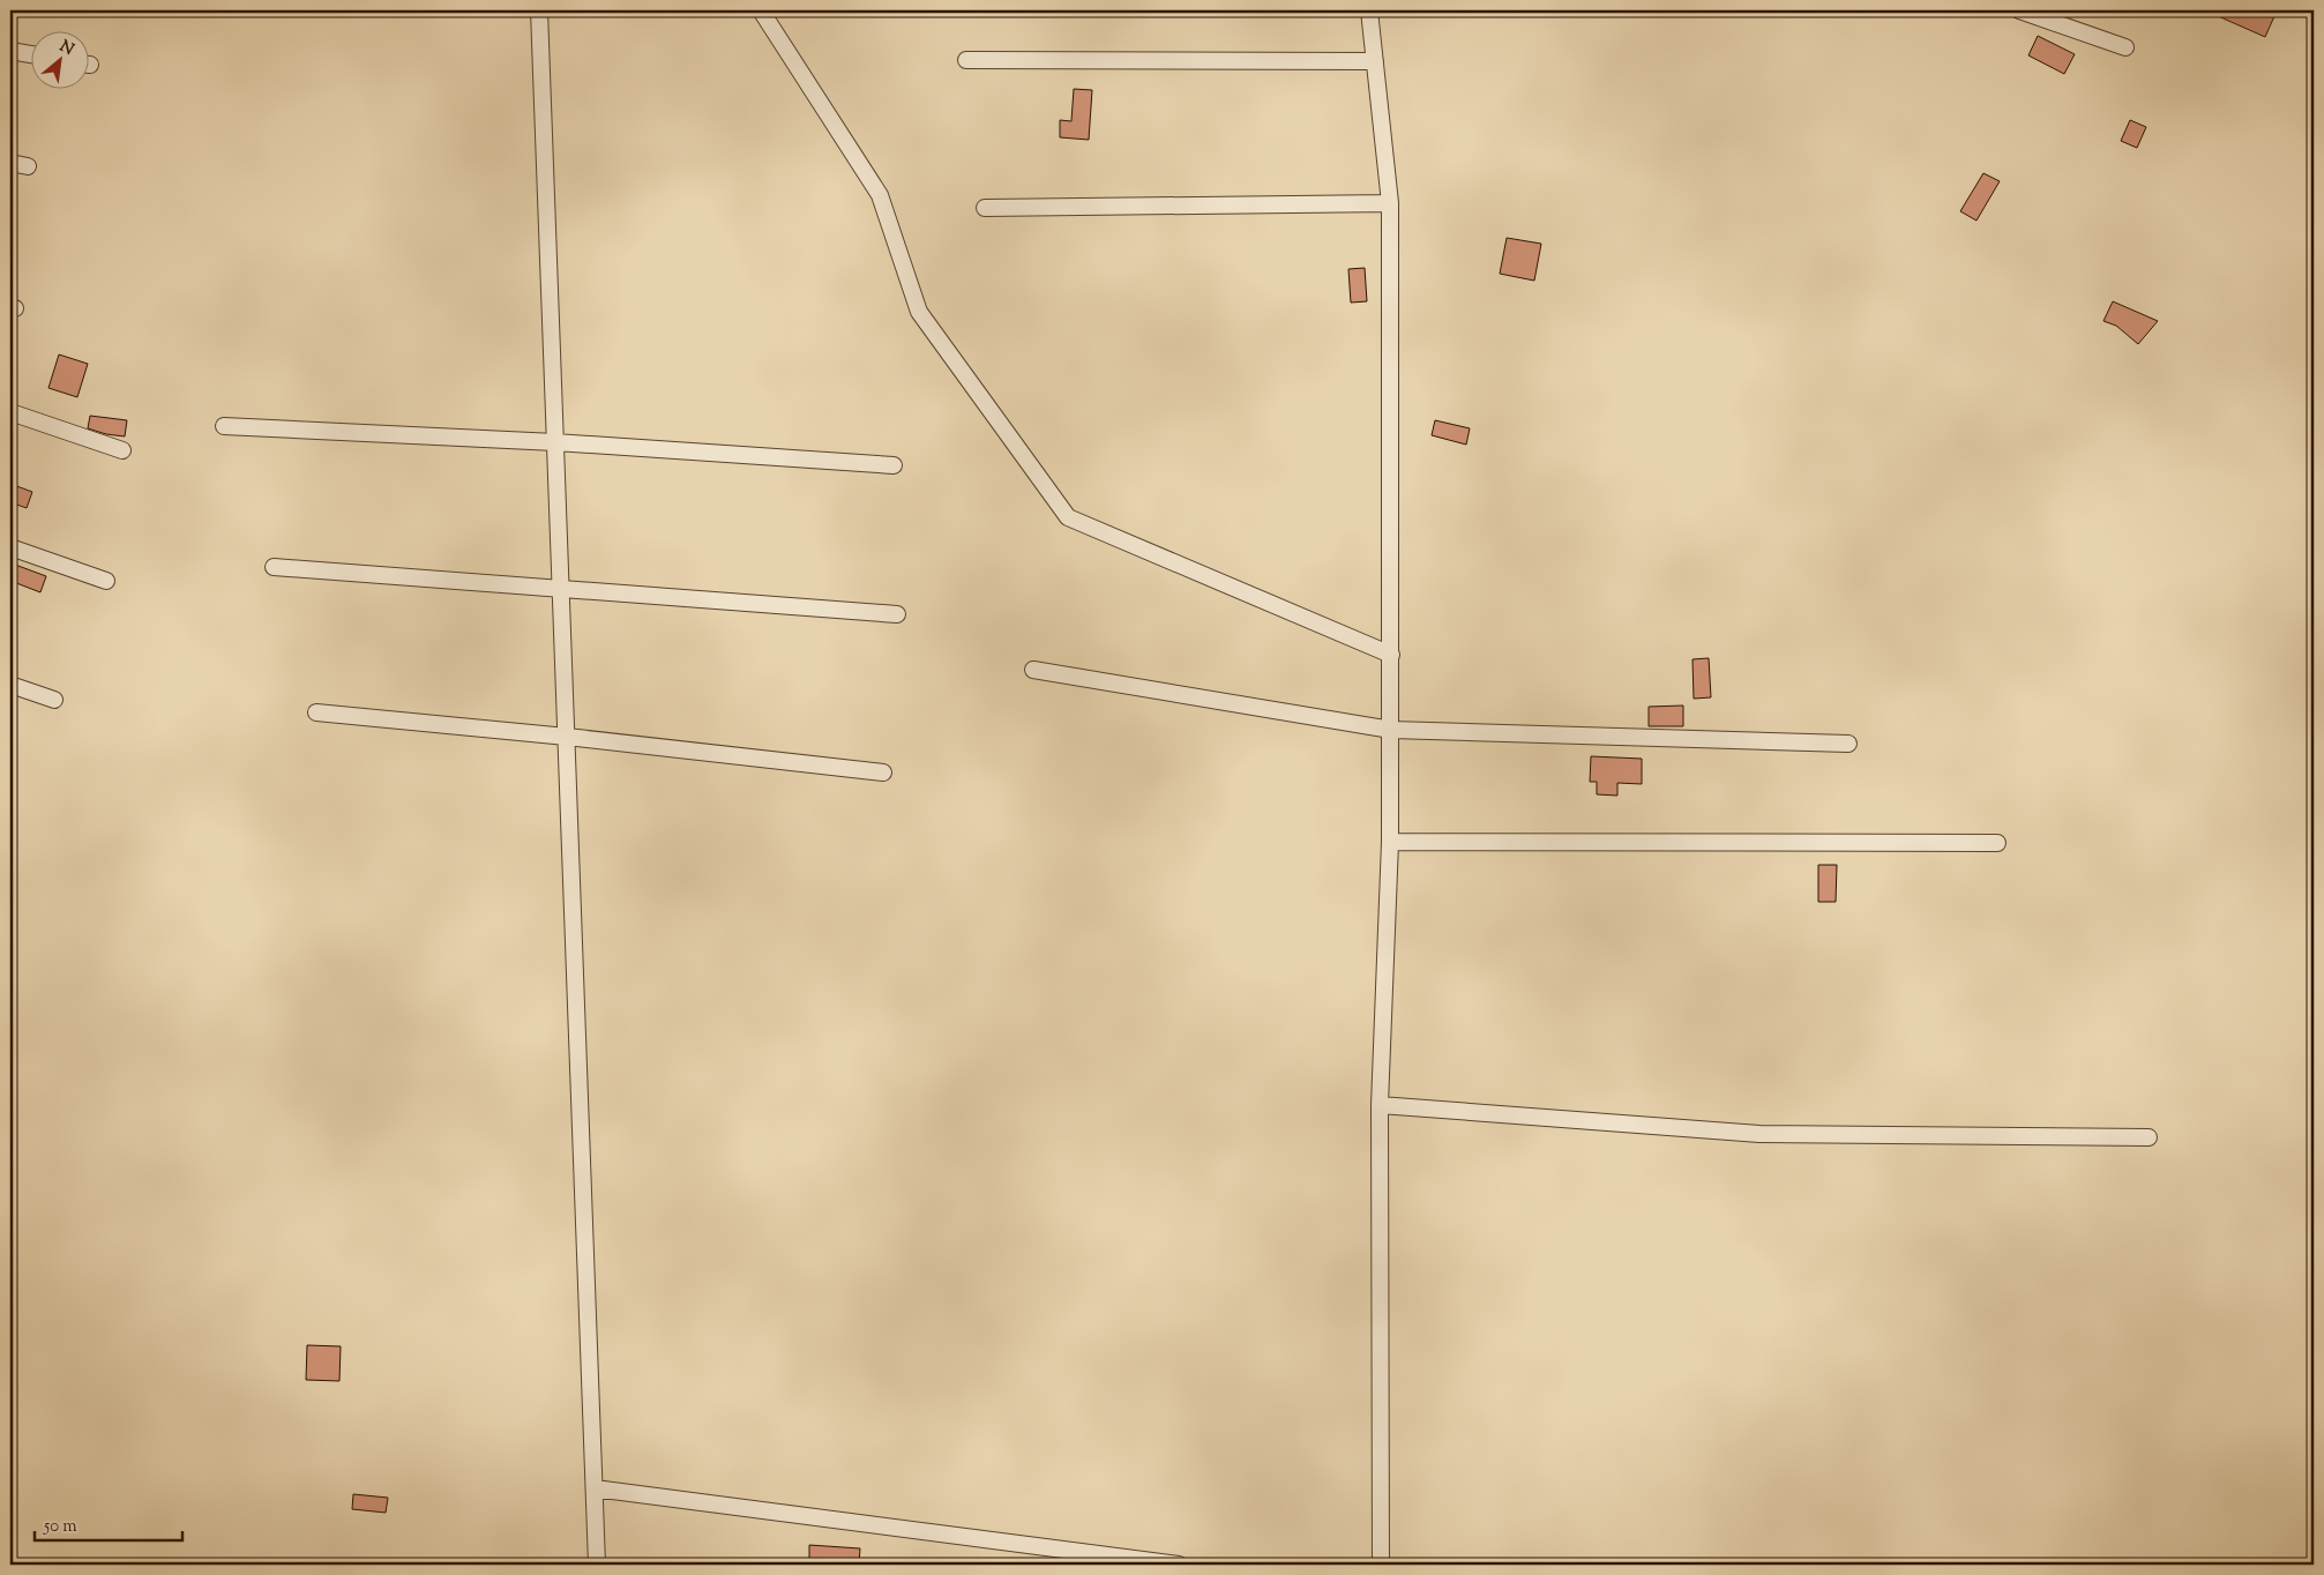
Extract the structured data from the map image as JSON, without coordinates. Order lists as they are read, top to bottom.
{
  "scale_bar": "50 m",
  "north": "top right"
}
